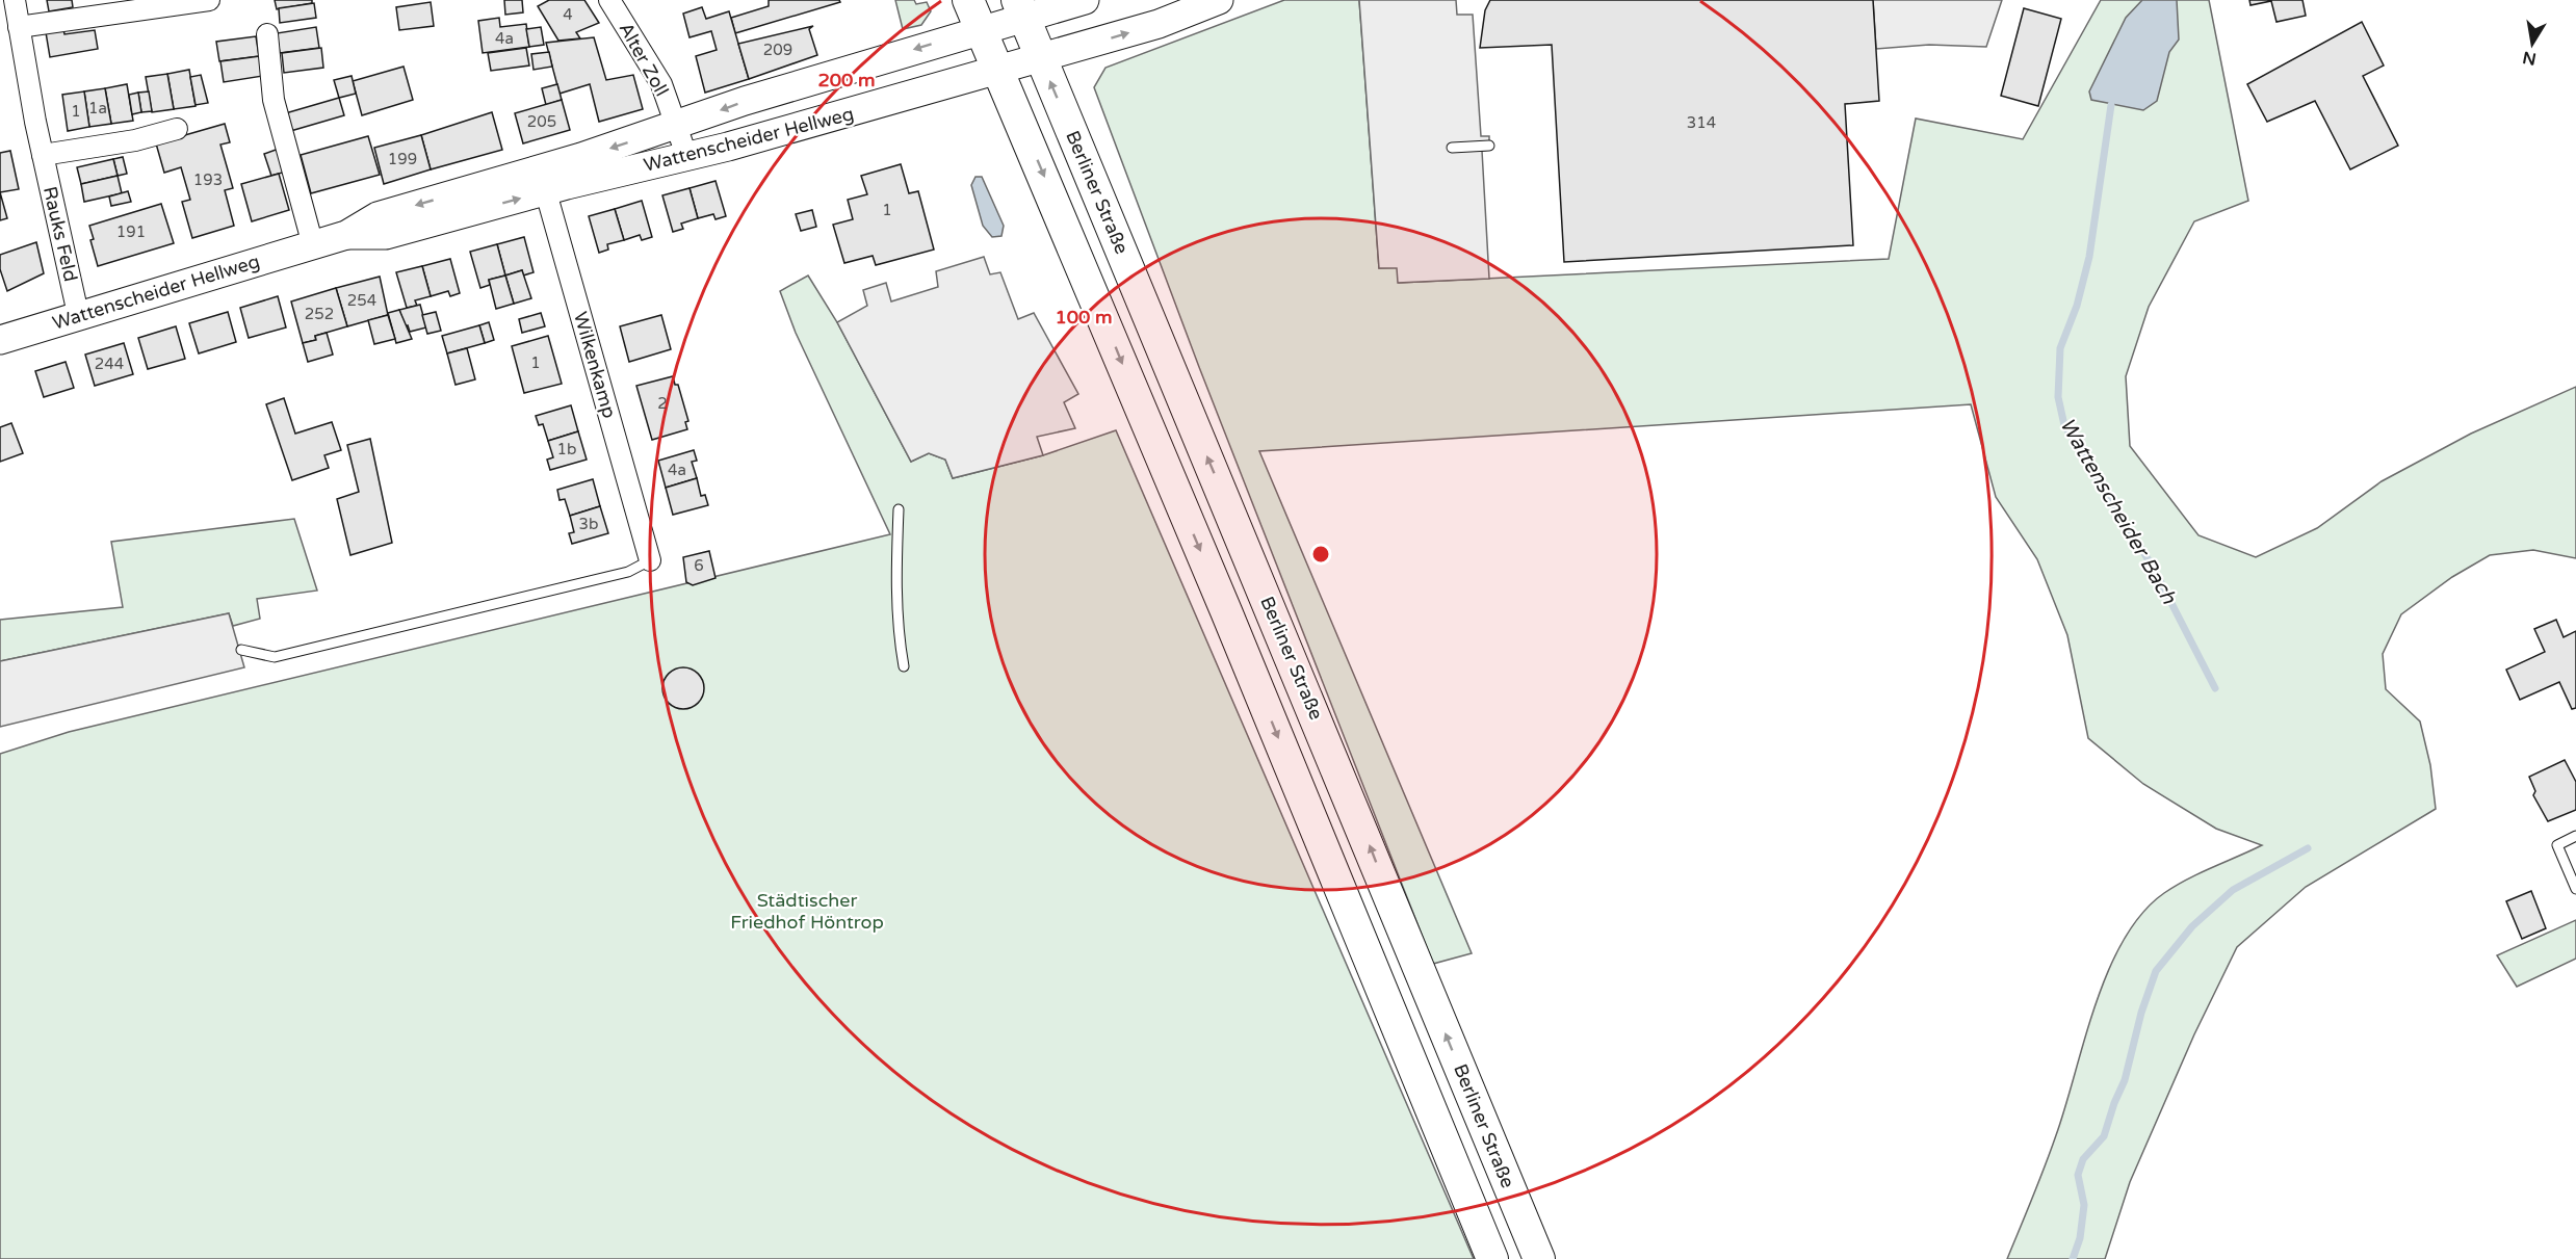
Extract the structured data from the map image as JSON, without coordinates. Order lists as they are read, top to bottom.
{
  "streets": {
    "main road": ["Wattenscheider Hellweg", "Berliner Straße"],
    "street": ["Alter Zoll", "Rauks Feld", "Wilkenkamp"]
  },
  "crossings": [
    ["Alter Zoll", "Wattenscheider Hellweg"],
    ["Wattenscheider Hellweg", "Berliner Straße"],
    ["Wattenscheider Hellweg", "Rauks Feld"],
    ["Wattenscheider Hellweg", "Wilkenkamp"]
  ],
  "water": ["Wattenscheider Bach"],
  "parks": ["Städtischer Friedhof Höntrop"],
  "house_numbers": [
    "4",
    "4a",
    "209",
    "1a",
    "1",
    "205",
    "314",
    "199",
    "193",
    "1",
    "191",
    "254",
    "252",
    "1",
    "244",
    "2",
    "1b",
    "4a",
    "3b",
    "6"
  ],
  "north": "bottom",
  "rings": ["200 m", "100 m"]
}
